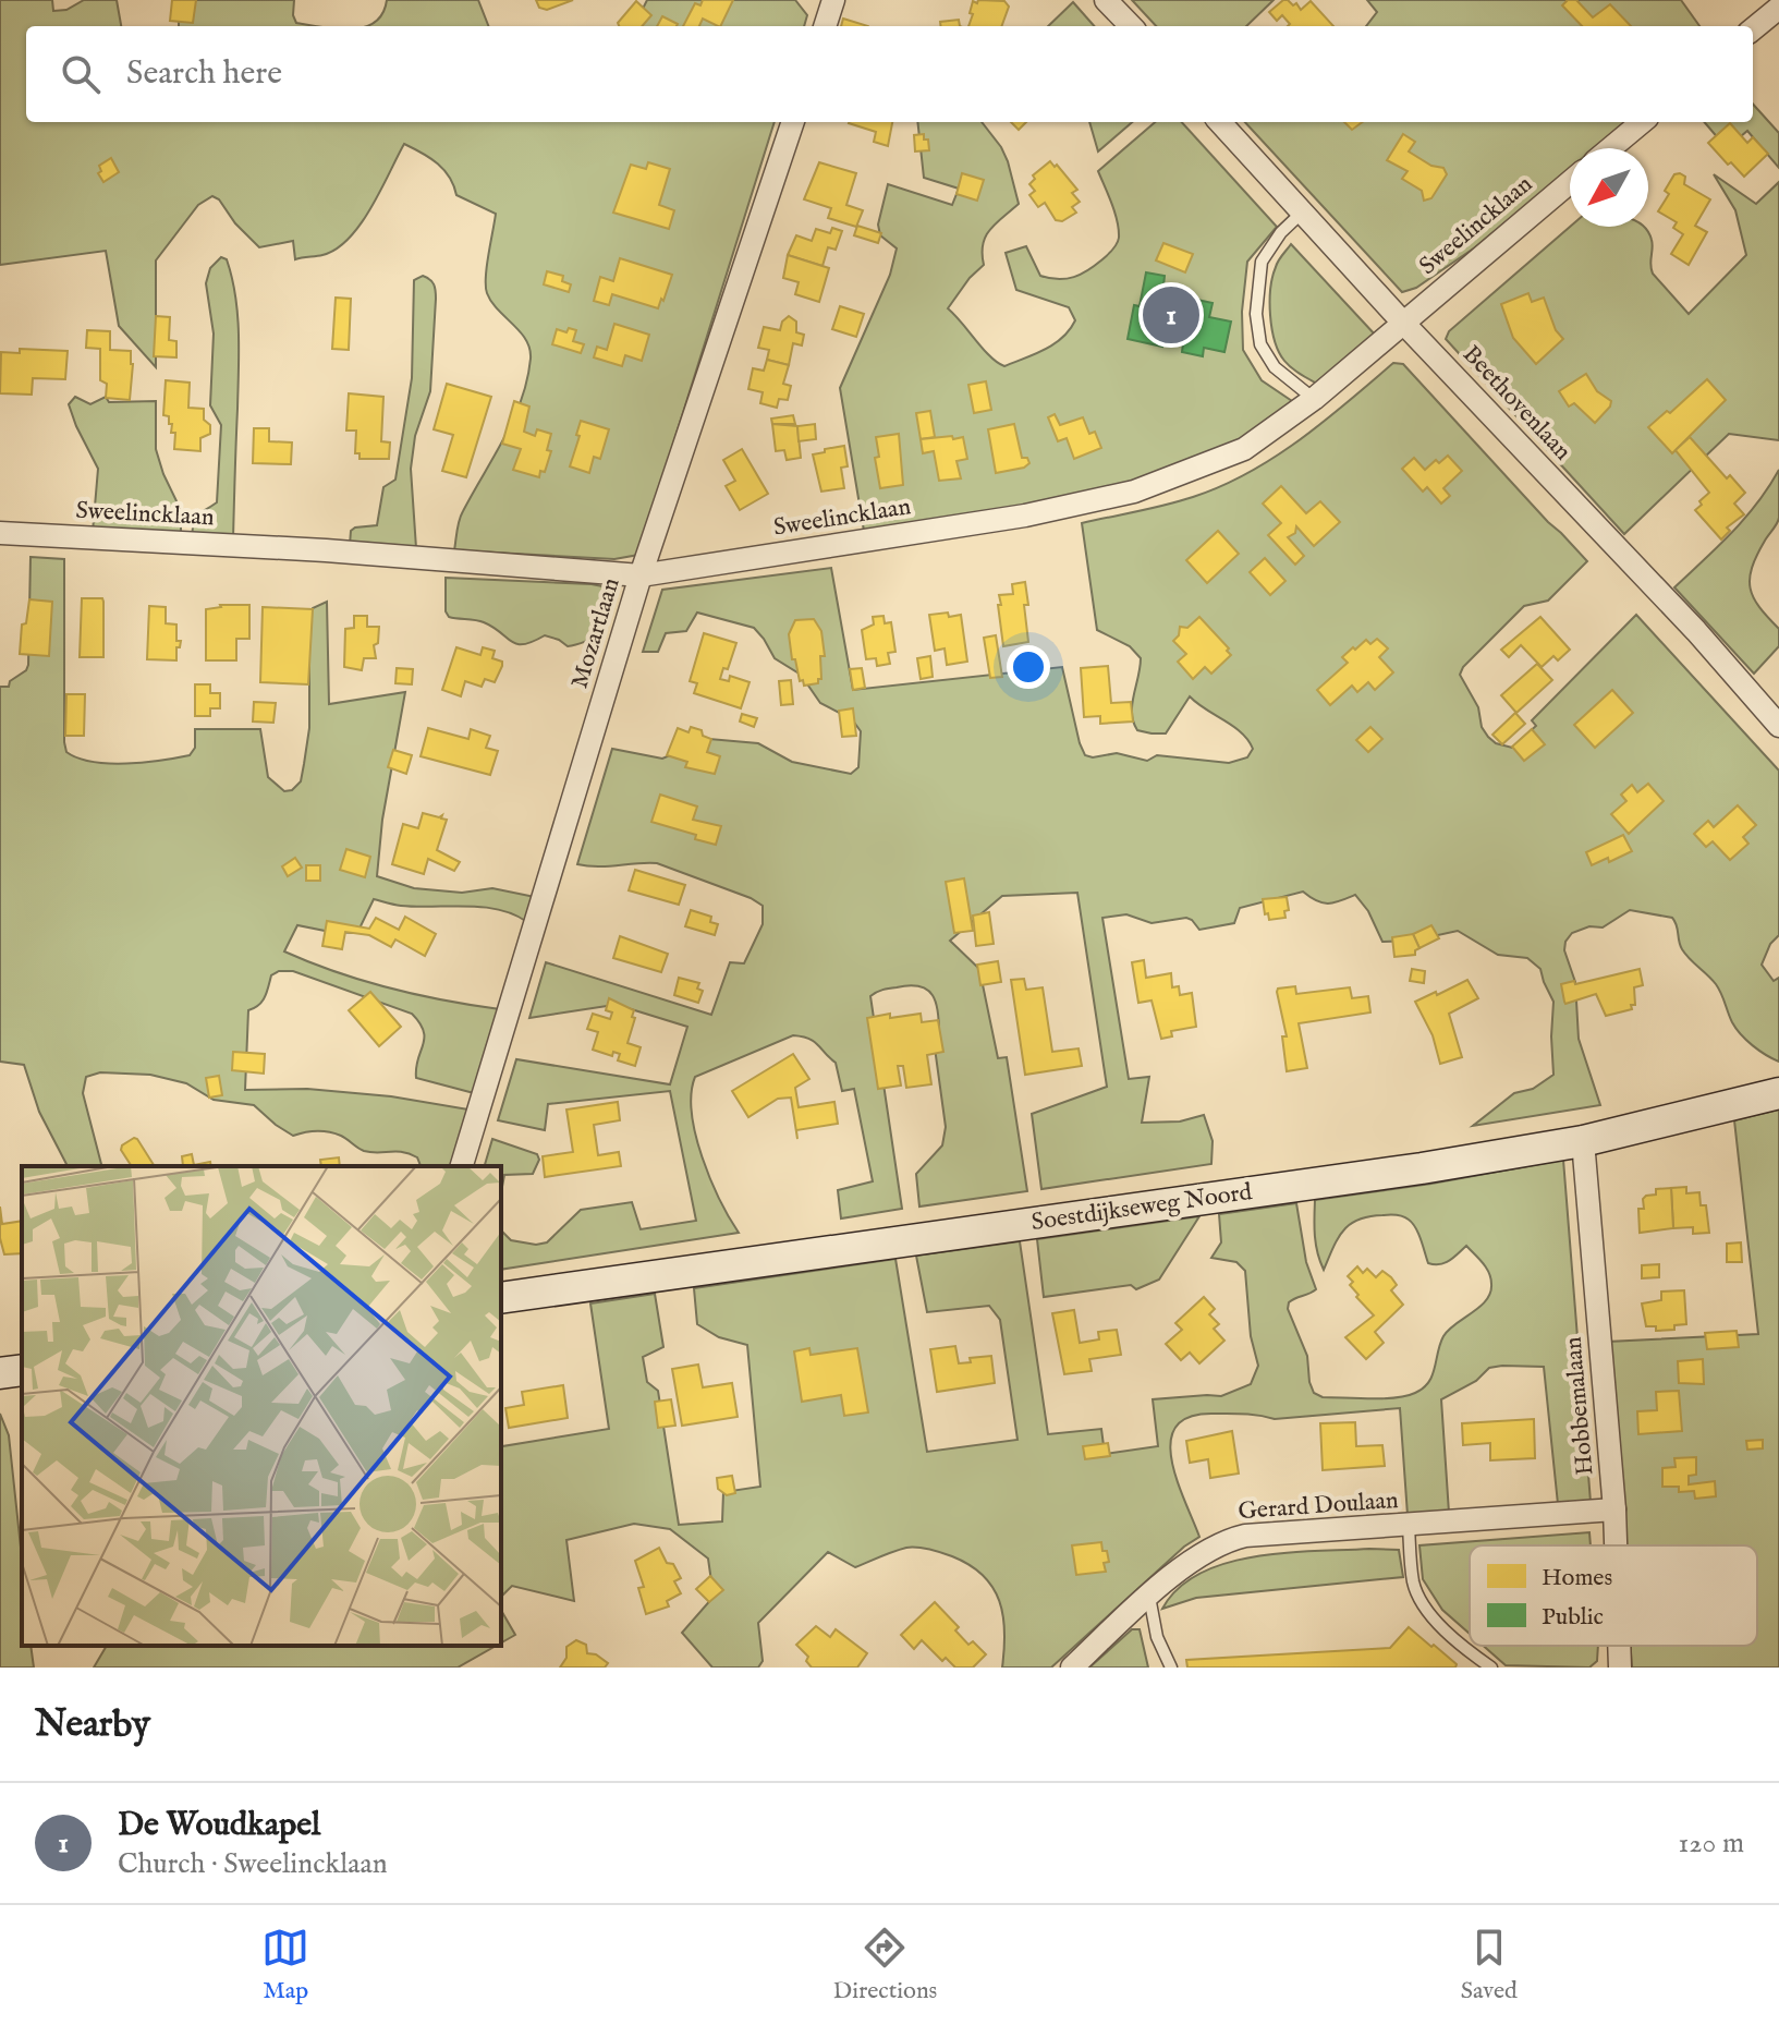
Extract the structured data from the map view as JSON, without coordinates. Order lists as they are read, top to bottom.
{
  "streets": {
    "main road": ["Soestdijkseweg Noord"],
    "street": [
      "Sweelincklaan",
      "Beethovenlaan",
      "Mozartlaan",
      "Hobbemalaan",
      "Gerard Doulaan"
    ]
  },
  "crossings": [
    ["Sweelincklaan", "Beethovenlaan"],
    ["Sweelincklaan", "Mozartlaan"],
    ["Soestdijkseweg Noord", "Hobbemalaan"],
    ["Hobbemalaan", "Gerard Doulaan"]
  ],
  "legend": ["Homes", "Public"],
  "north": "bottom left",
  "page": {
    "search": "Search here",
    "pins": "1",
    "heading": "Nearby",
    "list": [
      {
        "mark": "1",
        "name": "De Woudkapel",
        "note": "Church · Sweelincklaan",
        "value": "120 m"
      }
    ],
    "nav": ["Map", "Directions", "Saved"]
  }
}
